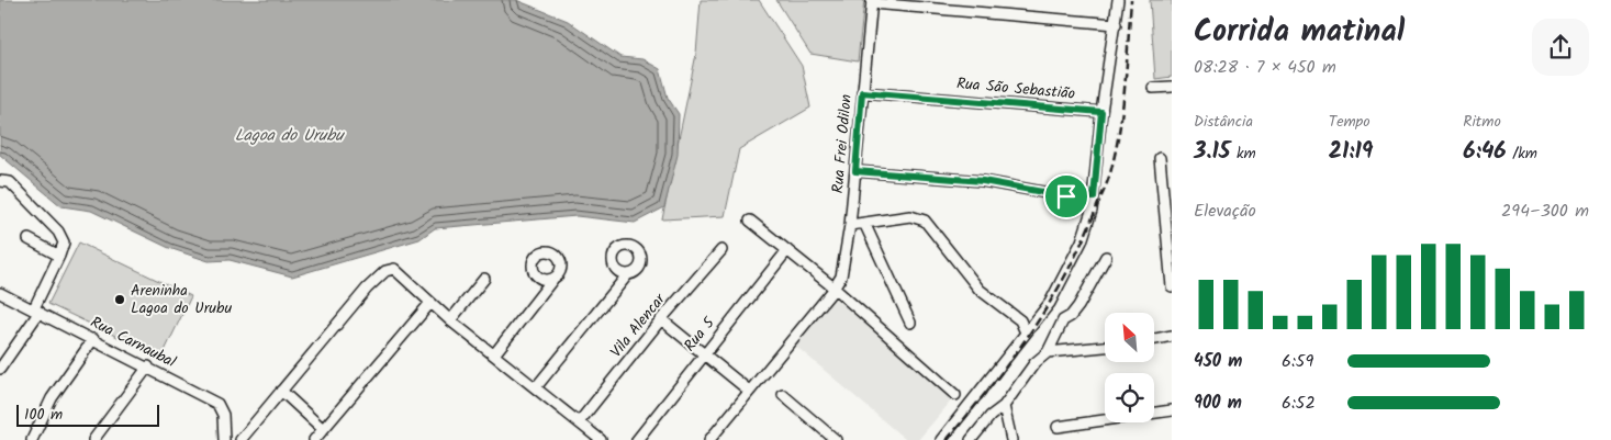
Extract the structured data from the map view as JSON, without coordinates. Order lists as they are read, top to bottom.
{
  "streets": {
    "street": [
      "Rua São Sebastião",
      "Rua Frei Odilon",
      "Vila Alencar",
      "Rua 5",
      "Rua Carnaubal"
    ]
  },
  "crossings": [
    ["Rua São Sebastião", "Rua Frei Odilon"]
  ],
  "water": ["Lagoa do Urubu"],
  "places": ["Areninha Lagoa do Urubu"],
  "scale_bar": "100 m",
  "north": "top left",
  "page": {
    "heading": ["Corrida matinal", "08:28 · 7 × 450 m"],
    "stats": [
      ["Distância", "3.15 km"],
      ["Tempo", "21:19"],
      ["Ritmo", "6:46 /km"]
    ],
    "chart": ["Elevação", "294–300 m"],
    "list": [
      {
        "name": "450 m",
        "note": "6:59"
      },
      {
        "name": "900 m",
        "note": "6:52"
      }
    ],
    "scale": "100 m"
  }
}
